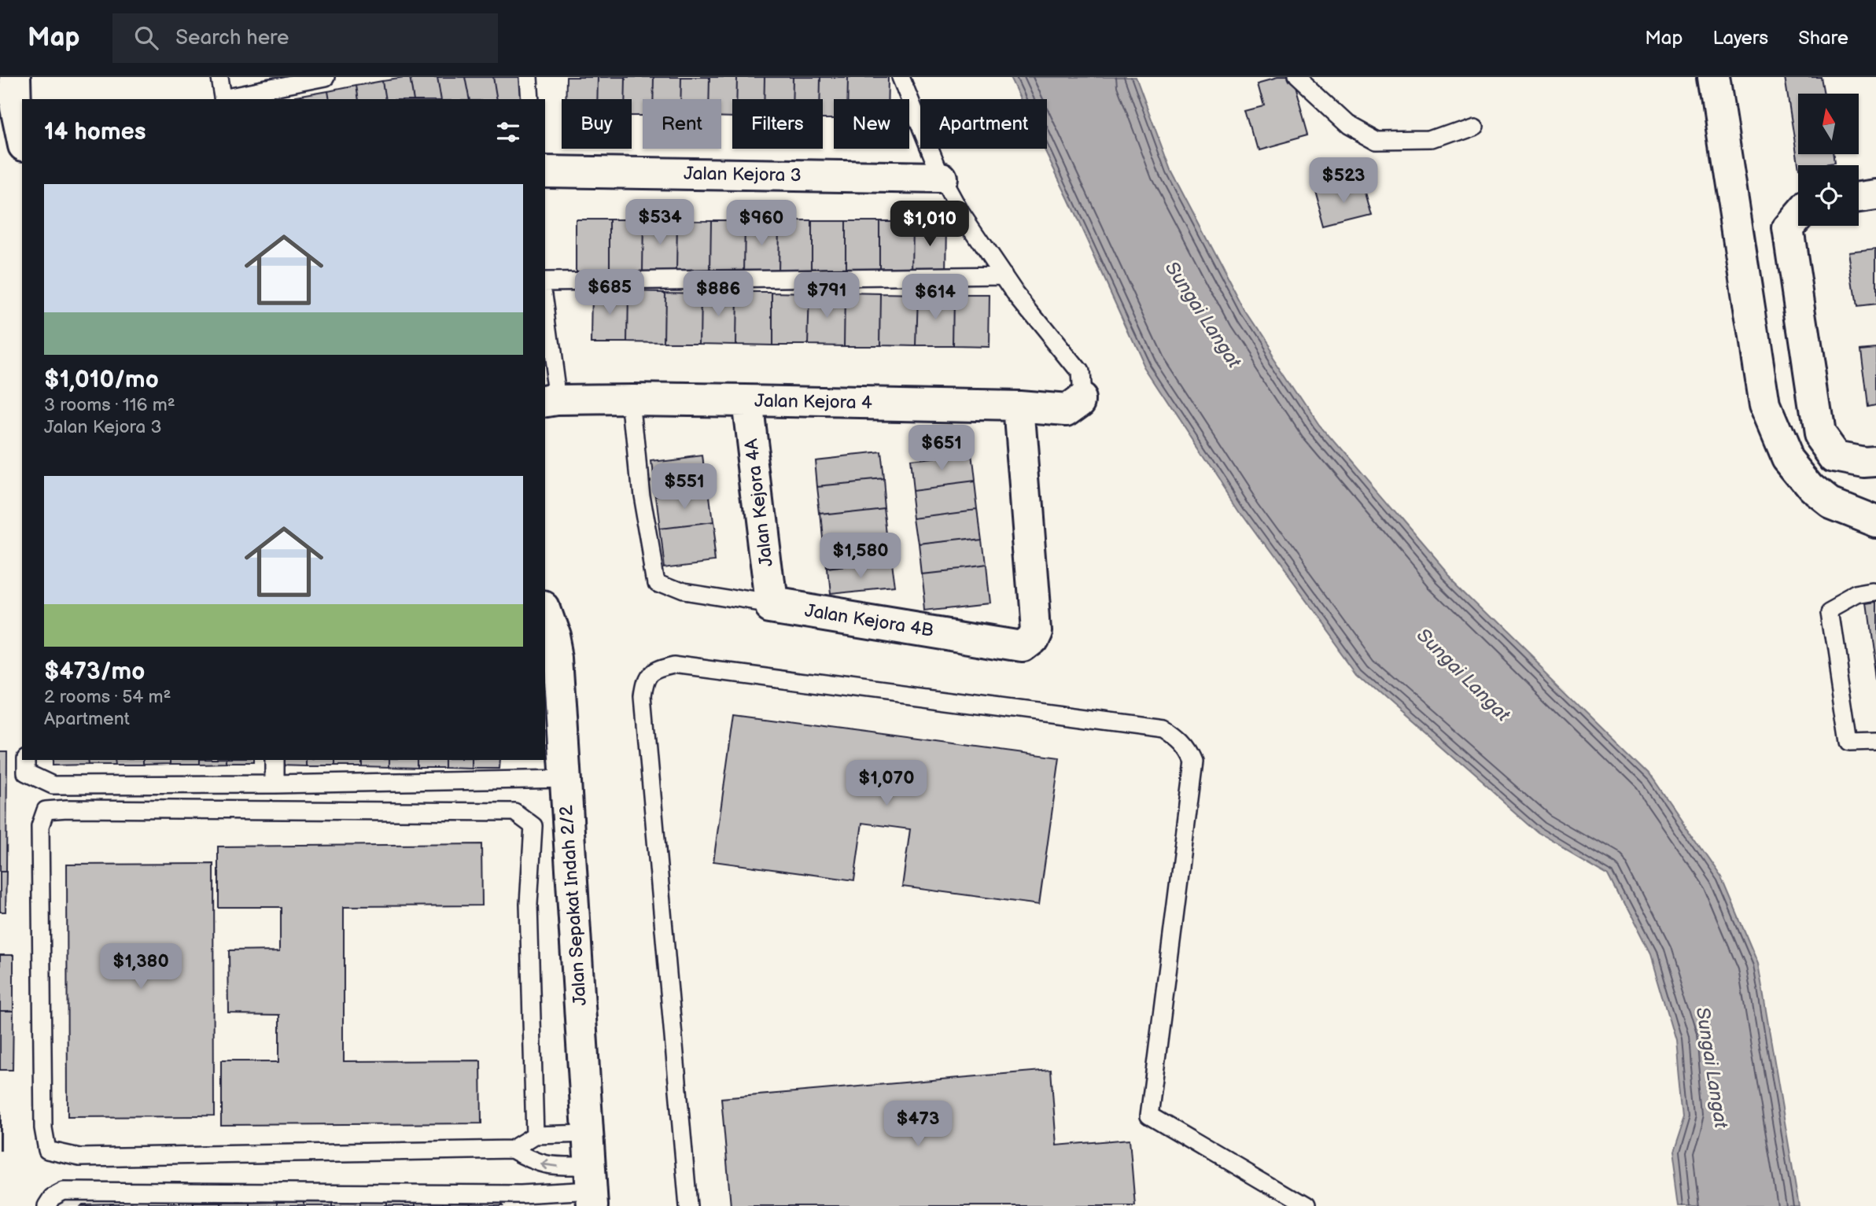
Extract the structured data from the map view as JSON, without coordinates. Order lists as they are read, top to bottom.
{
  "streets": {
    "street": [
      "Jalan Kejora 3",
      "Jalan Kejora 4",
      "Jalan Kejora 4A",
      "Jalan Kejora 4B",
      "Jalan Sepakat Indah 2/2"
    ]
  },
  "crossings": [
    ["Jalan Kejora 4", "Jalan Kejora 4A"],
    ["Jalan Kejora 4", "Jalan Kejora 4B"],
    ["Jalan Kejora 4A", "Jalan Kejora 4B"]
  ],
  "water": ["Sungai Langat"],
  "north": "top",
  "page": {
    "header": "Map",
    "search": "Search here",
    "nav": ["Map", "Layers", "Share"],
    "chip": [
      "Buy",
      "Rent",
      "Filters",
      "New",
      "Apartment"
    ],
    "heading": "14 homes",
    "price": [
      "$523",
      "$534",
      "$960",
      "$1,010",
      "$685",
      "$886",
      "$791",
      "$614",
      "$651",
      "$551",
      "$1,580",
      "$1,070",
      "$1,380",
      "$473"
    ],
    "list": [
      {
        "name": "$1,010/mo",
        "note": "3 rooms · 116 m² · Jalan Kejora 3"
      },
      {
        "name": "$473/mo",
        "note": "2 rooms · 54 m² · Apartment"
      }
    ]
  }
}
